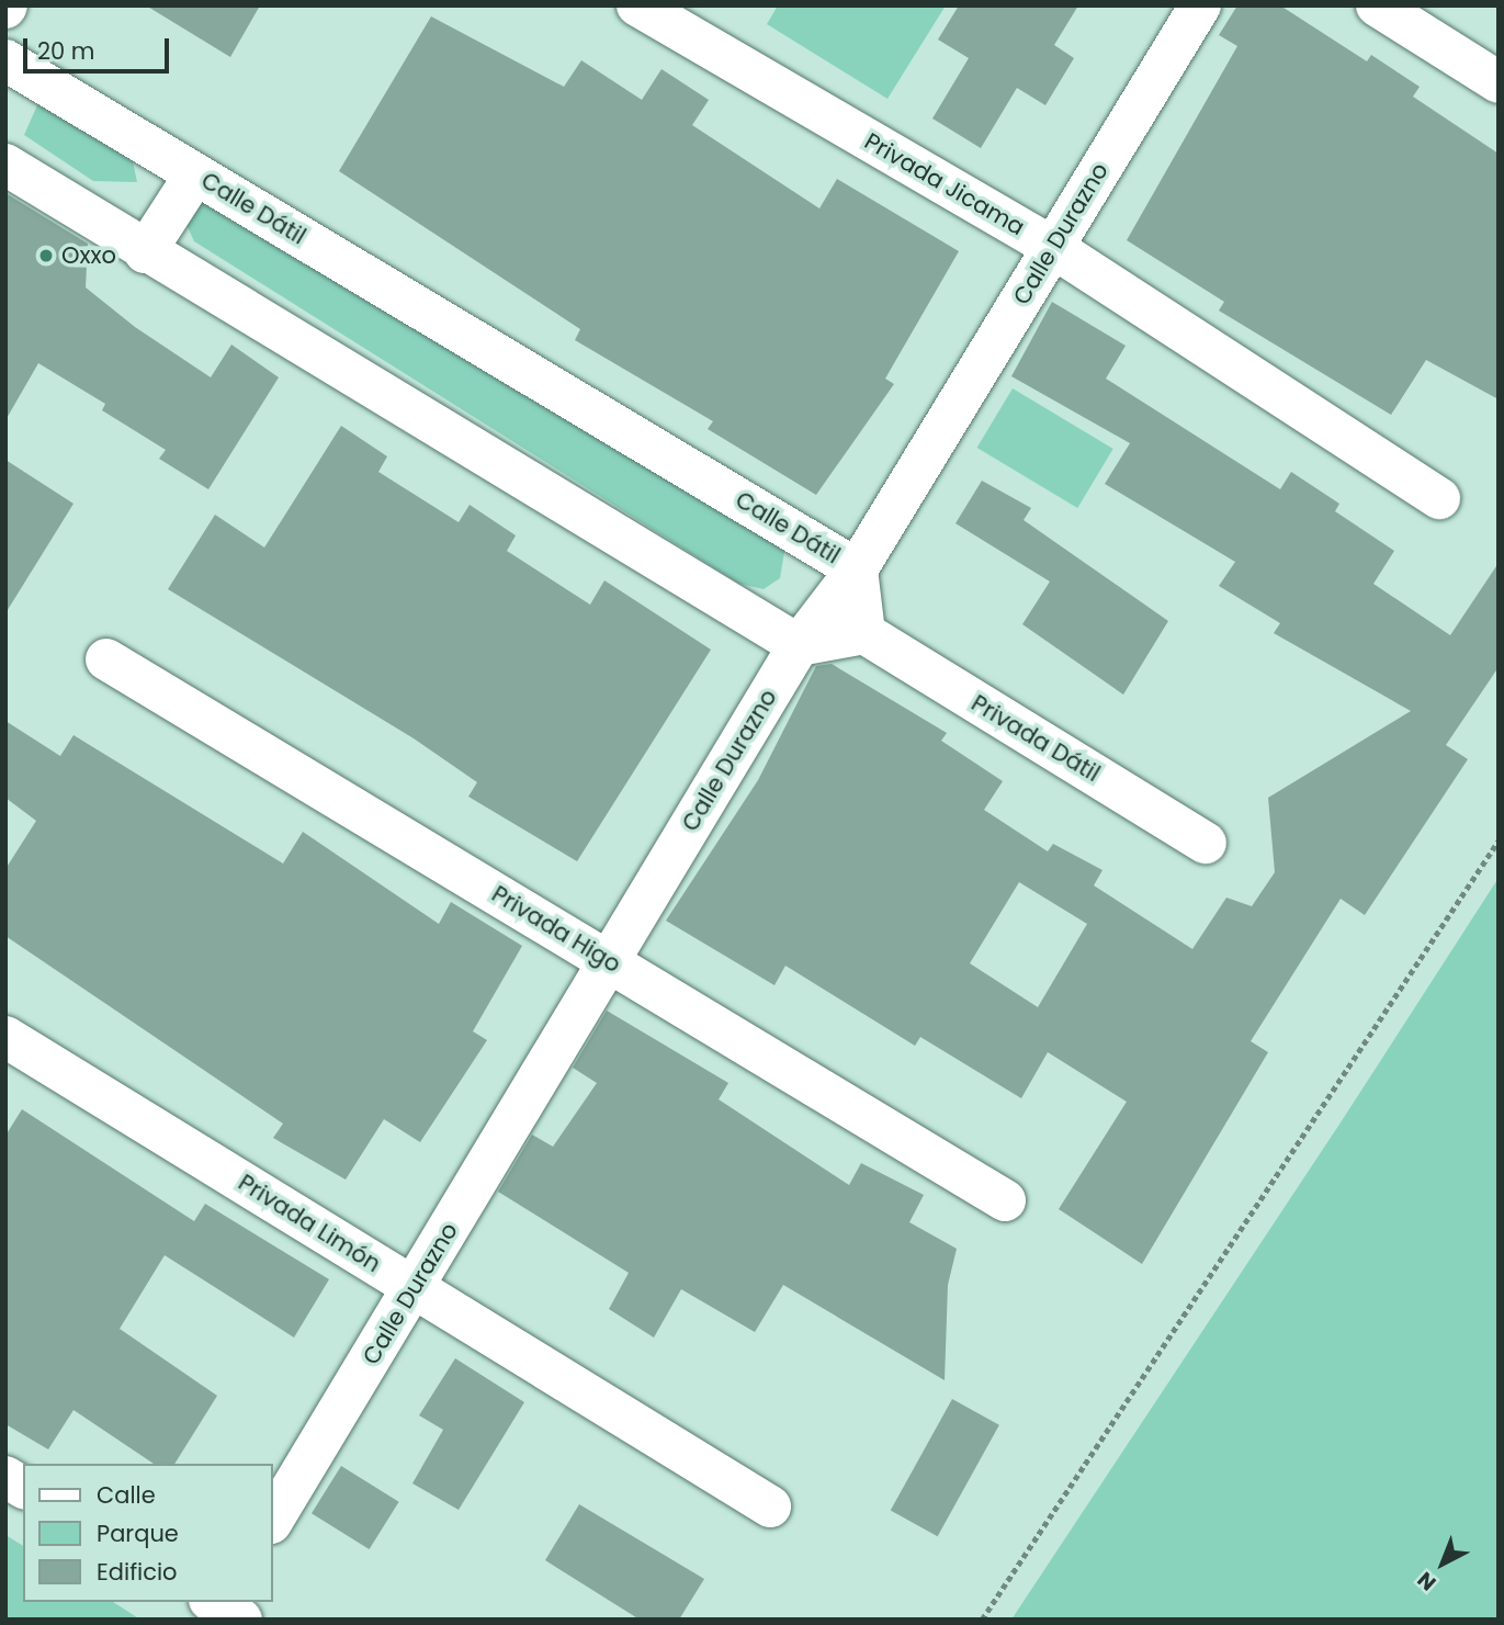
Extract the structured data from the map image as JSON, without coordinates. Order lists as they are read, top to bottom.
{
  "streets": {
    "street": [
      "Privada Jicama",
      "Calle Dátil",
      "Calle Durazno",
      "Privada Dátil",
      "Privada Higo",
      "Privada Limón"
    ]
  },
  "crossings": [
    ["Privada Jicama", "Calle Durazno"],
    ["Calle Dátil", "Calle Durazno"],
    ["Calle Dátil", "Privada Dátil"],
    ["Calle Durazno", "Privada Higo"],
    ["Calle Durazno", "Privada Limón"]
  ],
  "places": ["Oxxo"],
  "legend": ["Calle", "Parque", "Edificio"],
  "scale_bar": "20 m",
  "north": "bottom left"
}
